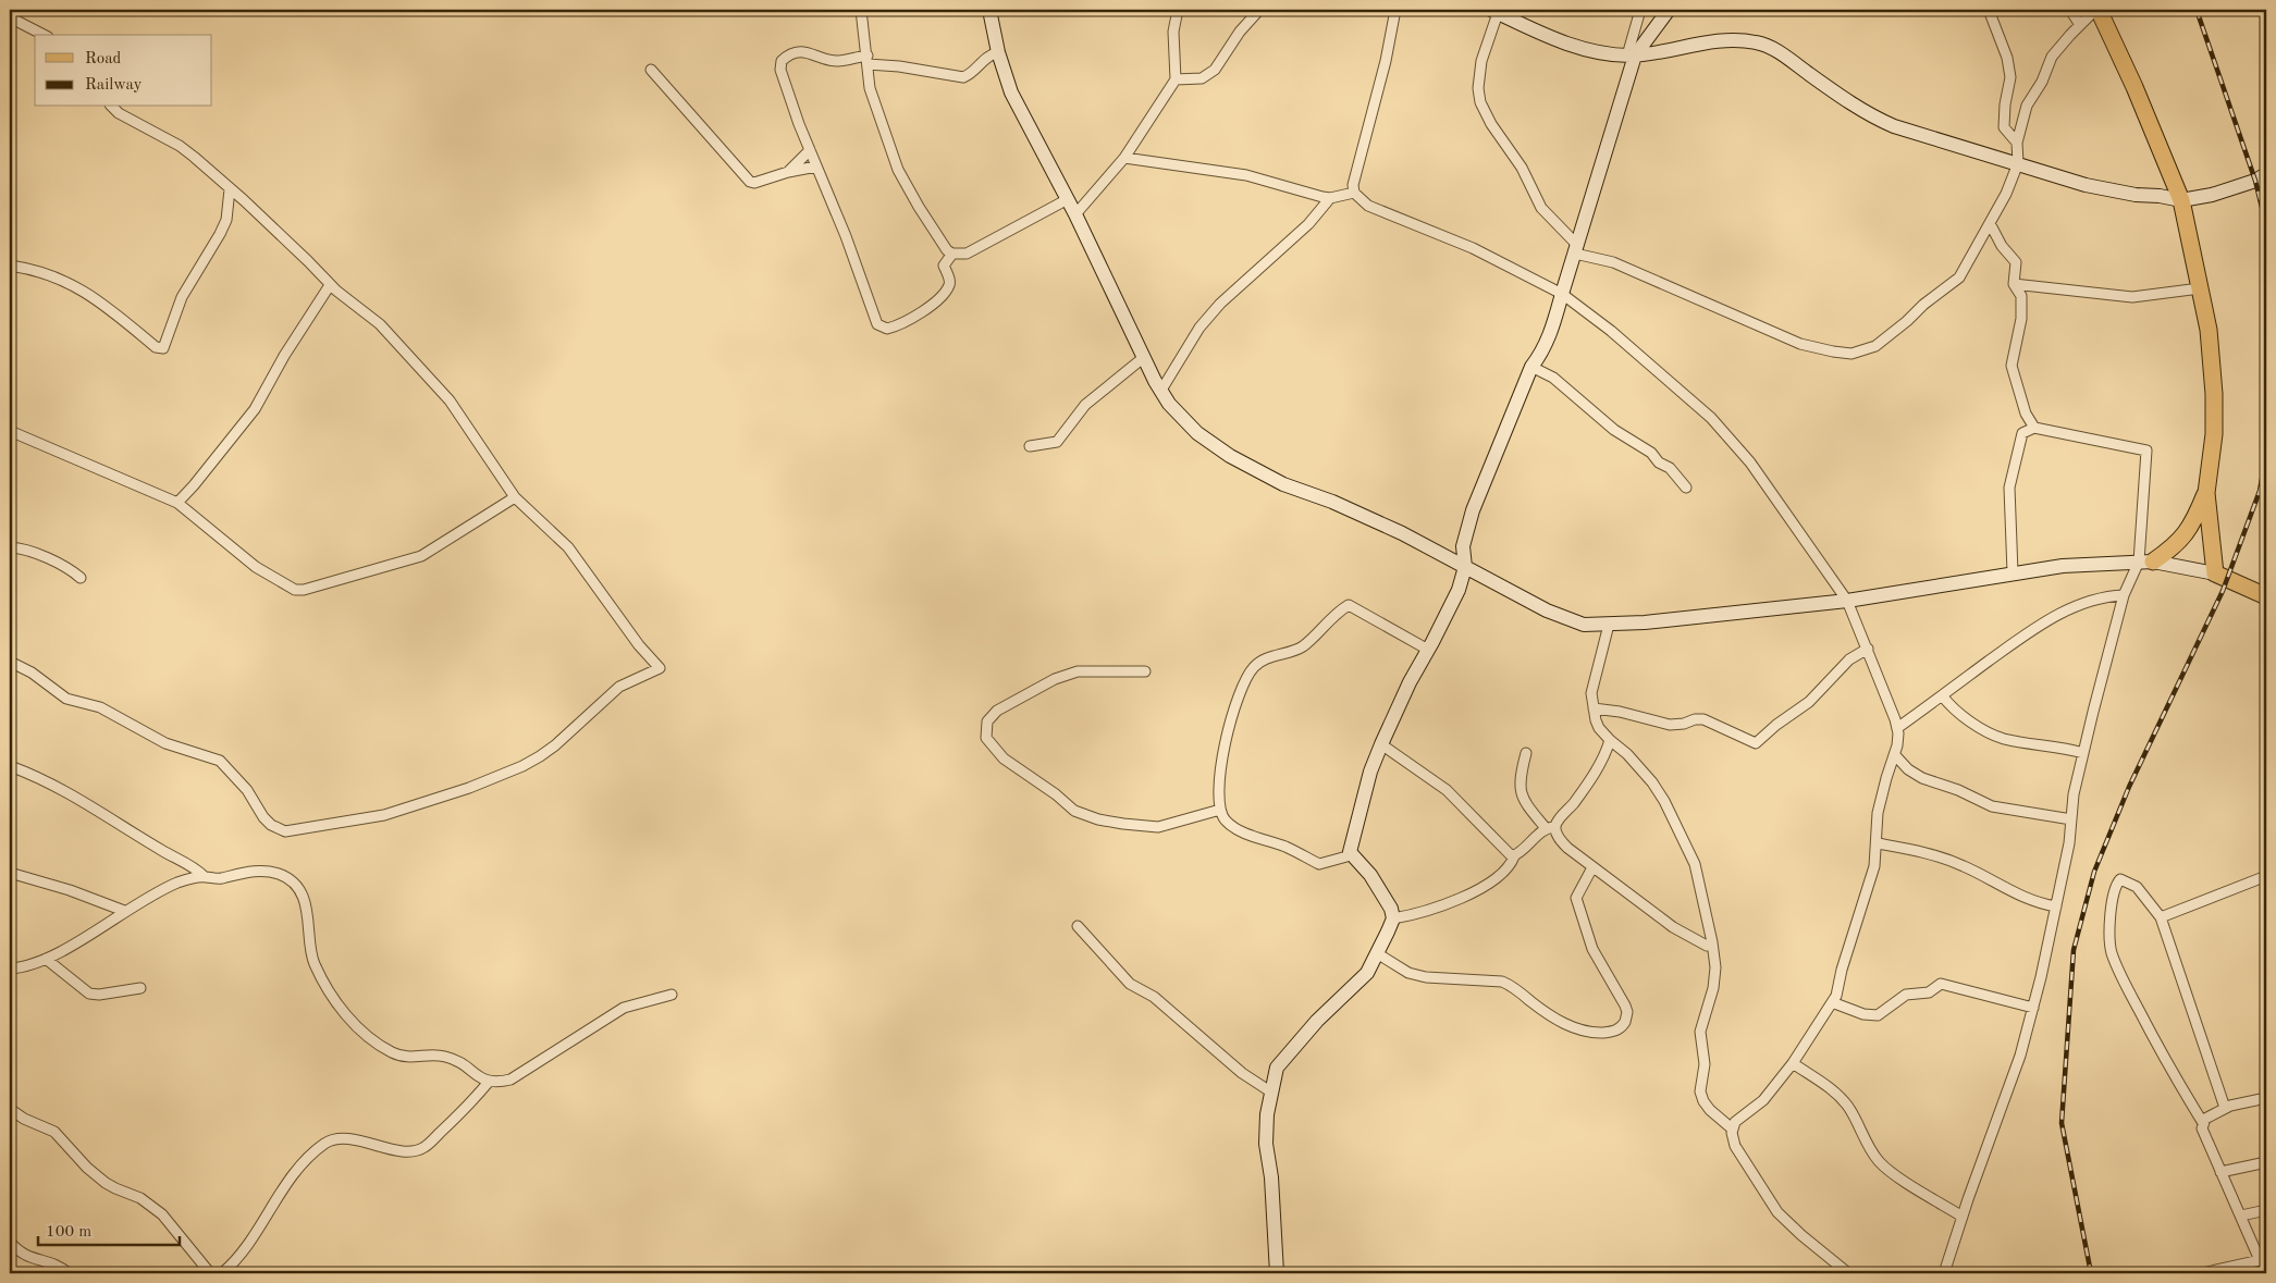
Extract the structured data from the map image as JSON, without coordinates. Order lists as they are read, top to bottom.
{
  "legend": ["Road", "Railway"],
  "scale_bar": "100 m"
}
